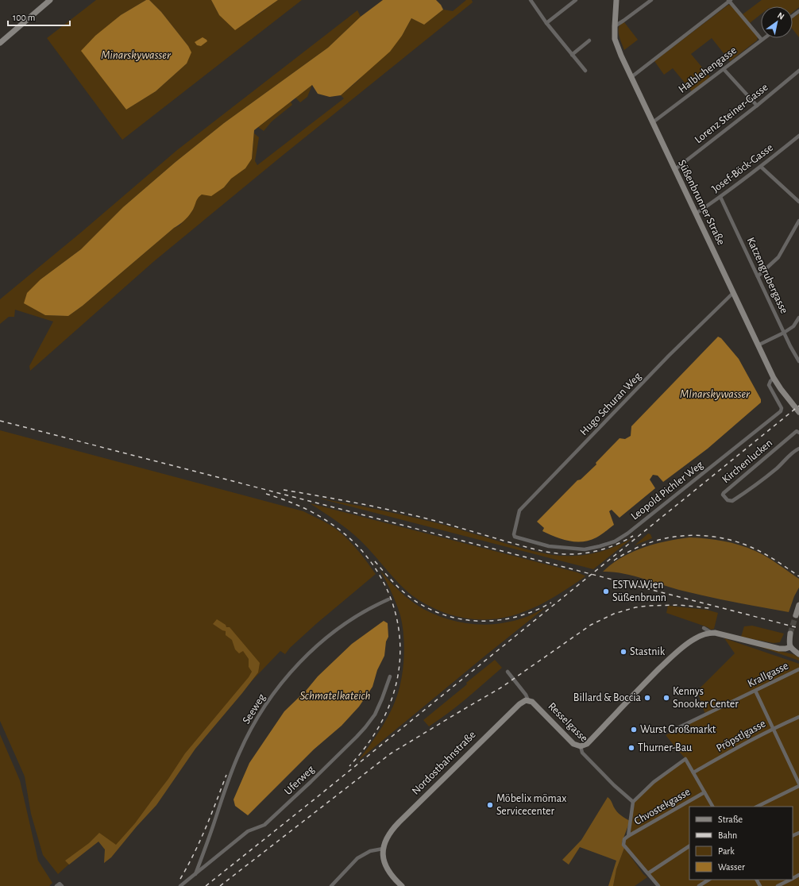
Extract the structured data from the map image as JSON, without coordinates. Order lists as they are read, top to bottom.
{
  "streets": {
    "street": [
      "Halblehengasse",
      "Lorenz Steiner-Gasse",
      "Josef-Böck-Gasse",
      "Süßenbrunner Straße",
      "Katzengrubergasse",
      "Hugo Schuran Weg",
      "Kirchenlucken",
      "Leopold Pichler Weg",
      "Krallgasse",
      "Seeweg",
      "Resselgasse",
      "Pröpstlgasse",
      "Nordostbahnstraße",
      "Uferweg",
      "Chvostekgasse"
    ]
  },
  "crossings": [
    ["Halblehengasse", "Süßenbrunner Straße"],
    ["Lorenz Steiner-Gasse", "Süßenbrunner Straße"],
    ["Josef-Böck-Gasse", "Süßenbrunner Straße"],
    ["Josef-Böck-Gasse", "Katzengrubergasse"],
    ["Süßenbrunner Straße", "Hugo Schuran Weg"],
    ["Süßenbrunner Straße", "Leopold Pichler Weg"],
    ["Hugo Schuran Weg", "Leopold Pichler Weg"],
    ["Seeweg", "Uferweg"],
    ["Resselgasse", "Nordostbahnstraße"]
  ],
  "water": ["Minarskywasser", "Mlnarskywasser", "Schmatelkateich"],
  "places": [
    "ESTW Wien Süßenbrunn",
    "Stastnik",
    "Billard & Boccia",
    "Kennys Snooker Center",
    "Wurst Großmarkt",
    "Thurner-Bau",
    "Möbelix mömax Servicecenter"
  ],
  "legend": [
    "Straße",
    "Bahn",
    "Park",
    "Wasser"
  ],
  "scale_bar": "100 m",
  "north": "top right"
}
